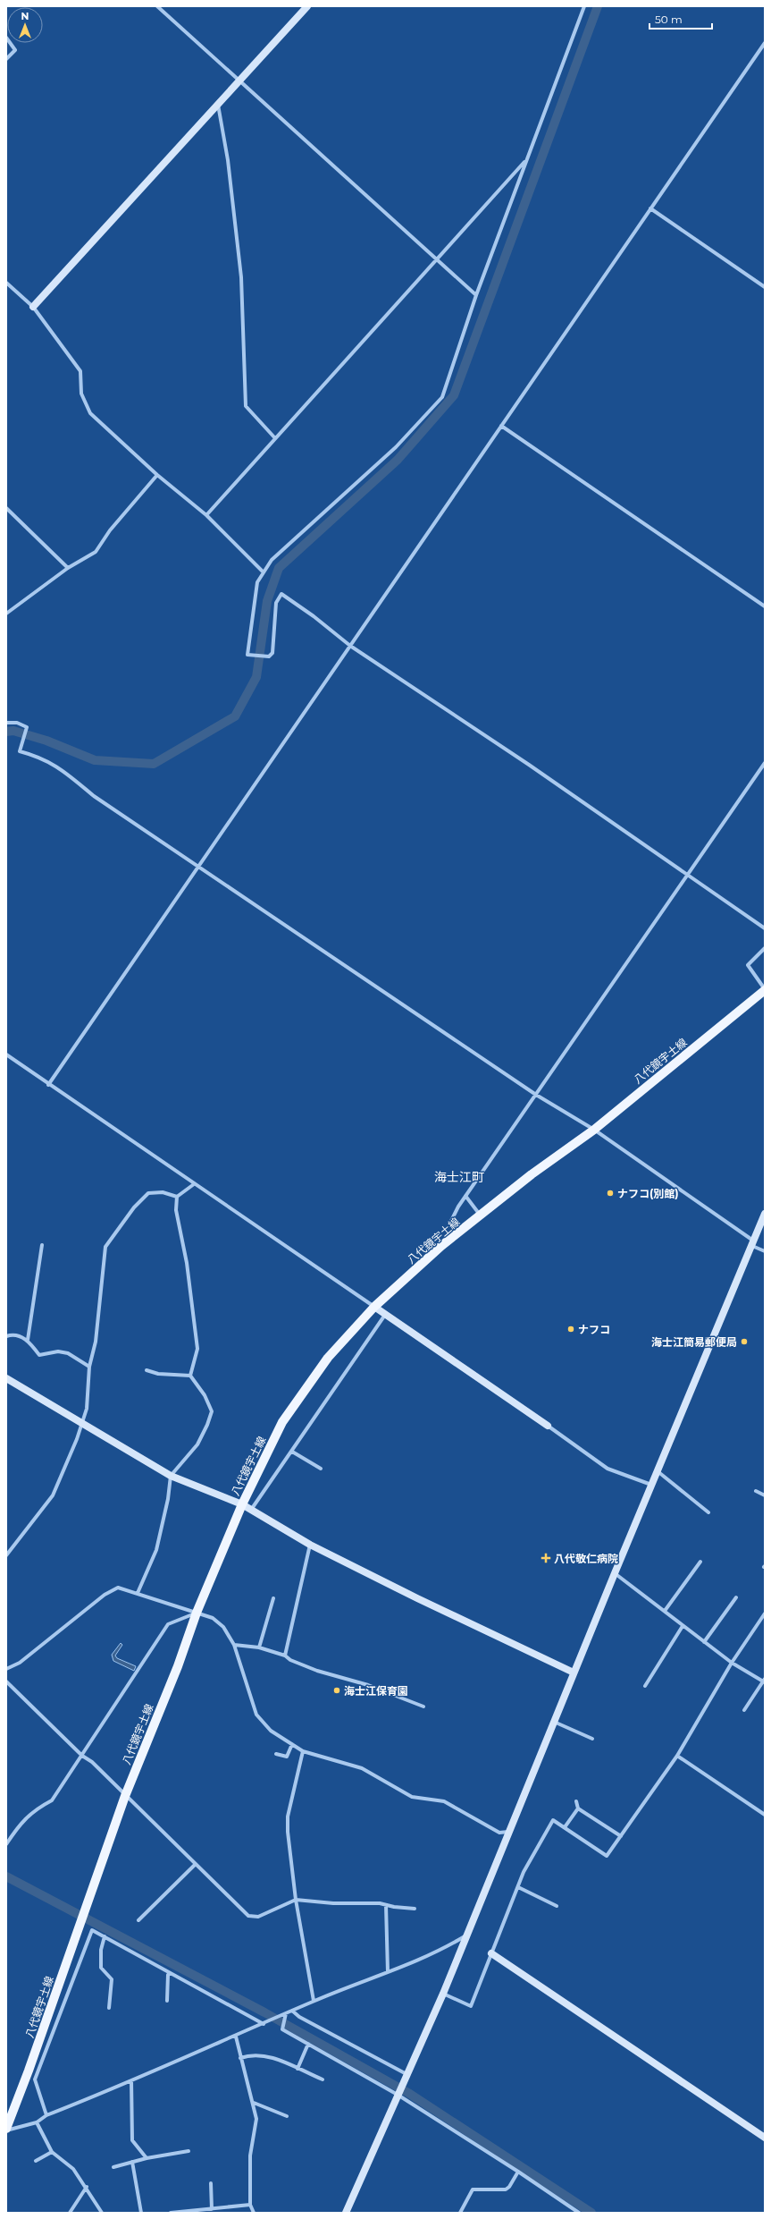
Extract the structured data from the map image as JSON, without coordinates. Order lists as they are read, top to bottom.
{
  "streets": {
    "main road": ["八代鏡宇土線"]
  },
  "districts": ["海士江町"],
  "places": {
    "other": [
      "ナフコ(別館)",
      "ナフコ",
      "海士江簡易郵便局",
      "海士江保育園"
    ],
    "health": ["八代敬仁病院"]
  },
  "scale_bar": "50 m",
  "north": "top"
}
